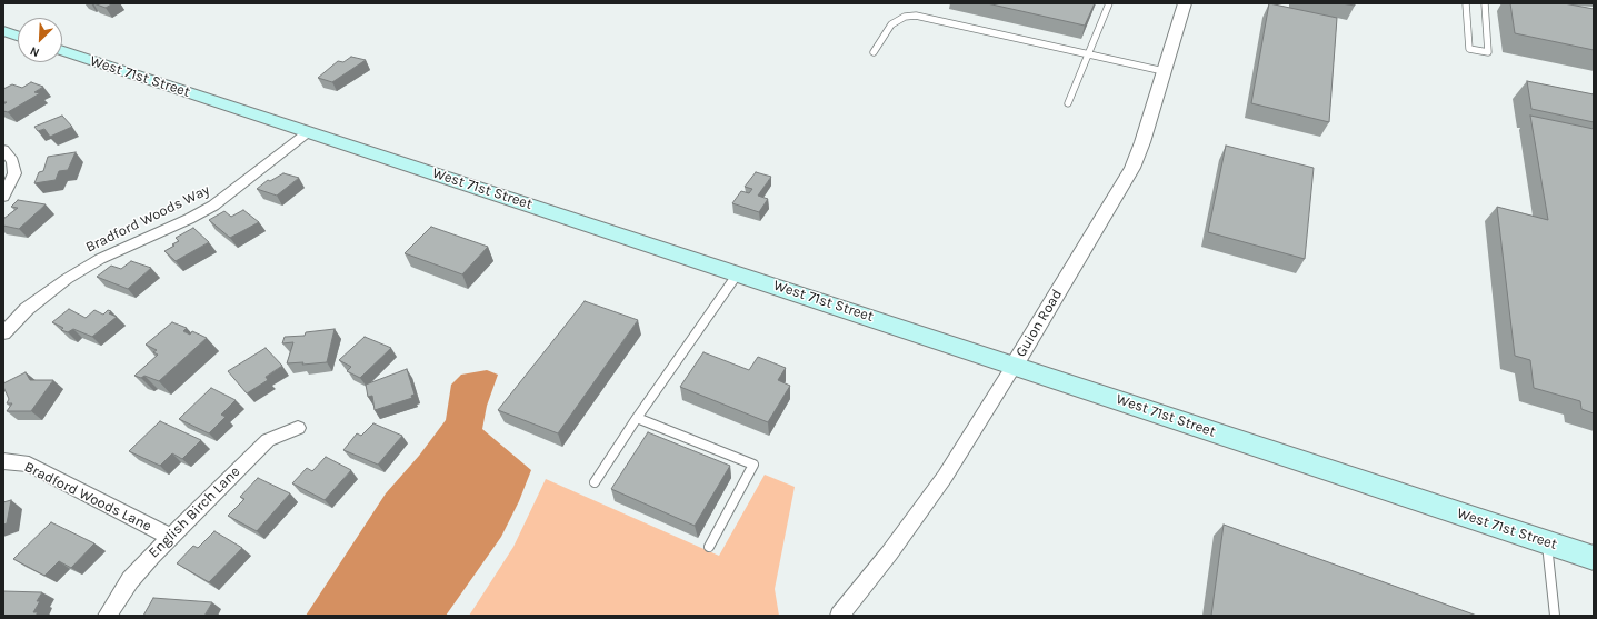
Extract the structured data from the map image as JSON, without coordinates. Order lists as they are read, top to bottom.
{
  "streets": {
    "main road": ["West 71st Street"],
    "street": [
      "Bradford Woods Way",
      "Guion Road",
      "Bradford Woods Lane",
      "English Birch Lane"
    ]
  },
  "crossings": [
    ["West 71st Street", "Bradford Woods Way"],
    ["West 71st Street", "Guion Road"],
    ["Bradford Woods Lane", "English Birch Lane"]
  ],
  "north": "bottom left"
}
